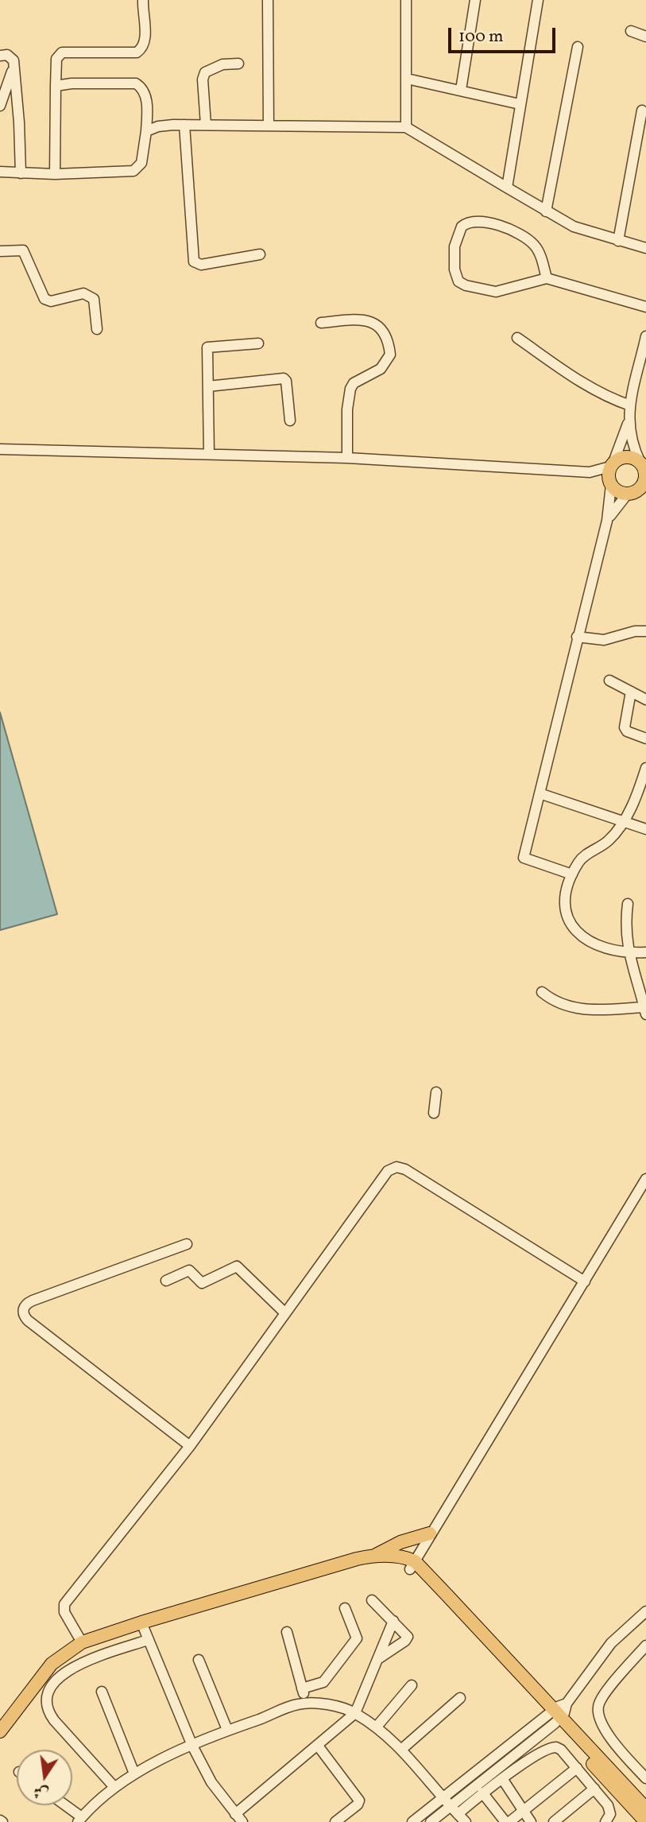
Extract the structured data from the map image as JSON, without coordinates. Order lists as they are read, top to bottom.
{
  "scale_bar": "100 m",
  "north": "bottom"
}
